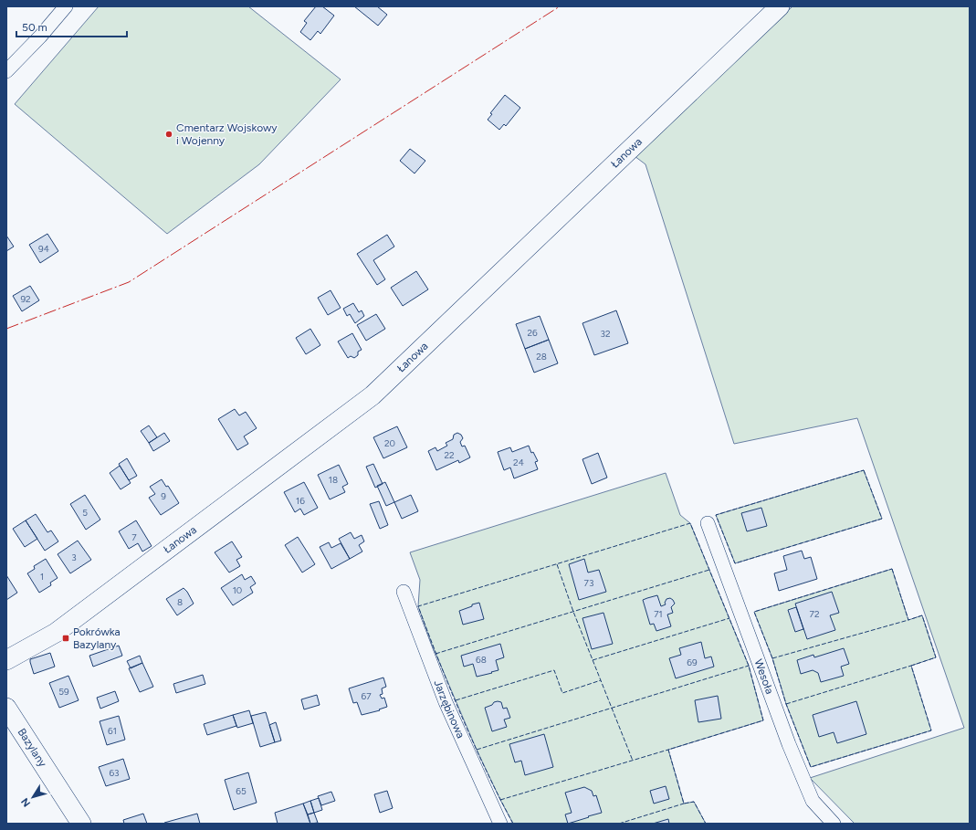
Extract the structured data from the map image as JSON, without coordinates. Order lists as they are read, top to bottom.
{
  "streets": {
    "street": [
      "Łanowa",
      "Wesoła",
      "Jarzębinowa",
      "Bazylany"
    ]
  },
  "places": {
    "other": ["Cmentarz Wojskowy i Wojenny"],
    "transit": ["Pokrówka Bazylany"]
  },
  "house_numbers": [
    "94",
    "92",
    "26",
    "32",
    "28",
    "20",
    "22",
    "24",
    "18",
    "9",
    "16",
    "5",
    "7",
    "3",
    "1",
    "73",
    "10",
    "8",
    "71",
    "72",
    "68",
    "69",
    "59",
    "67",
    "61",
    "63",
    "65"
  ],
  "scale_bar": "50 m",
  "north": "bottom left"
}
